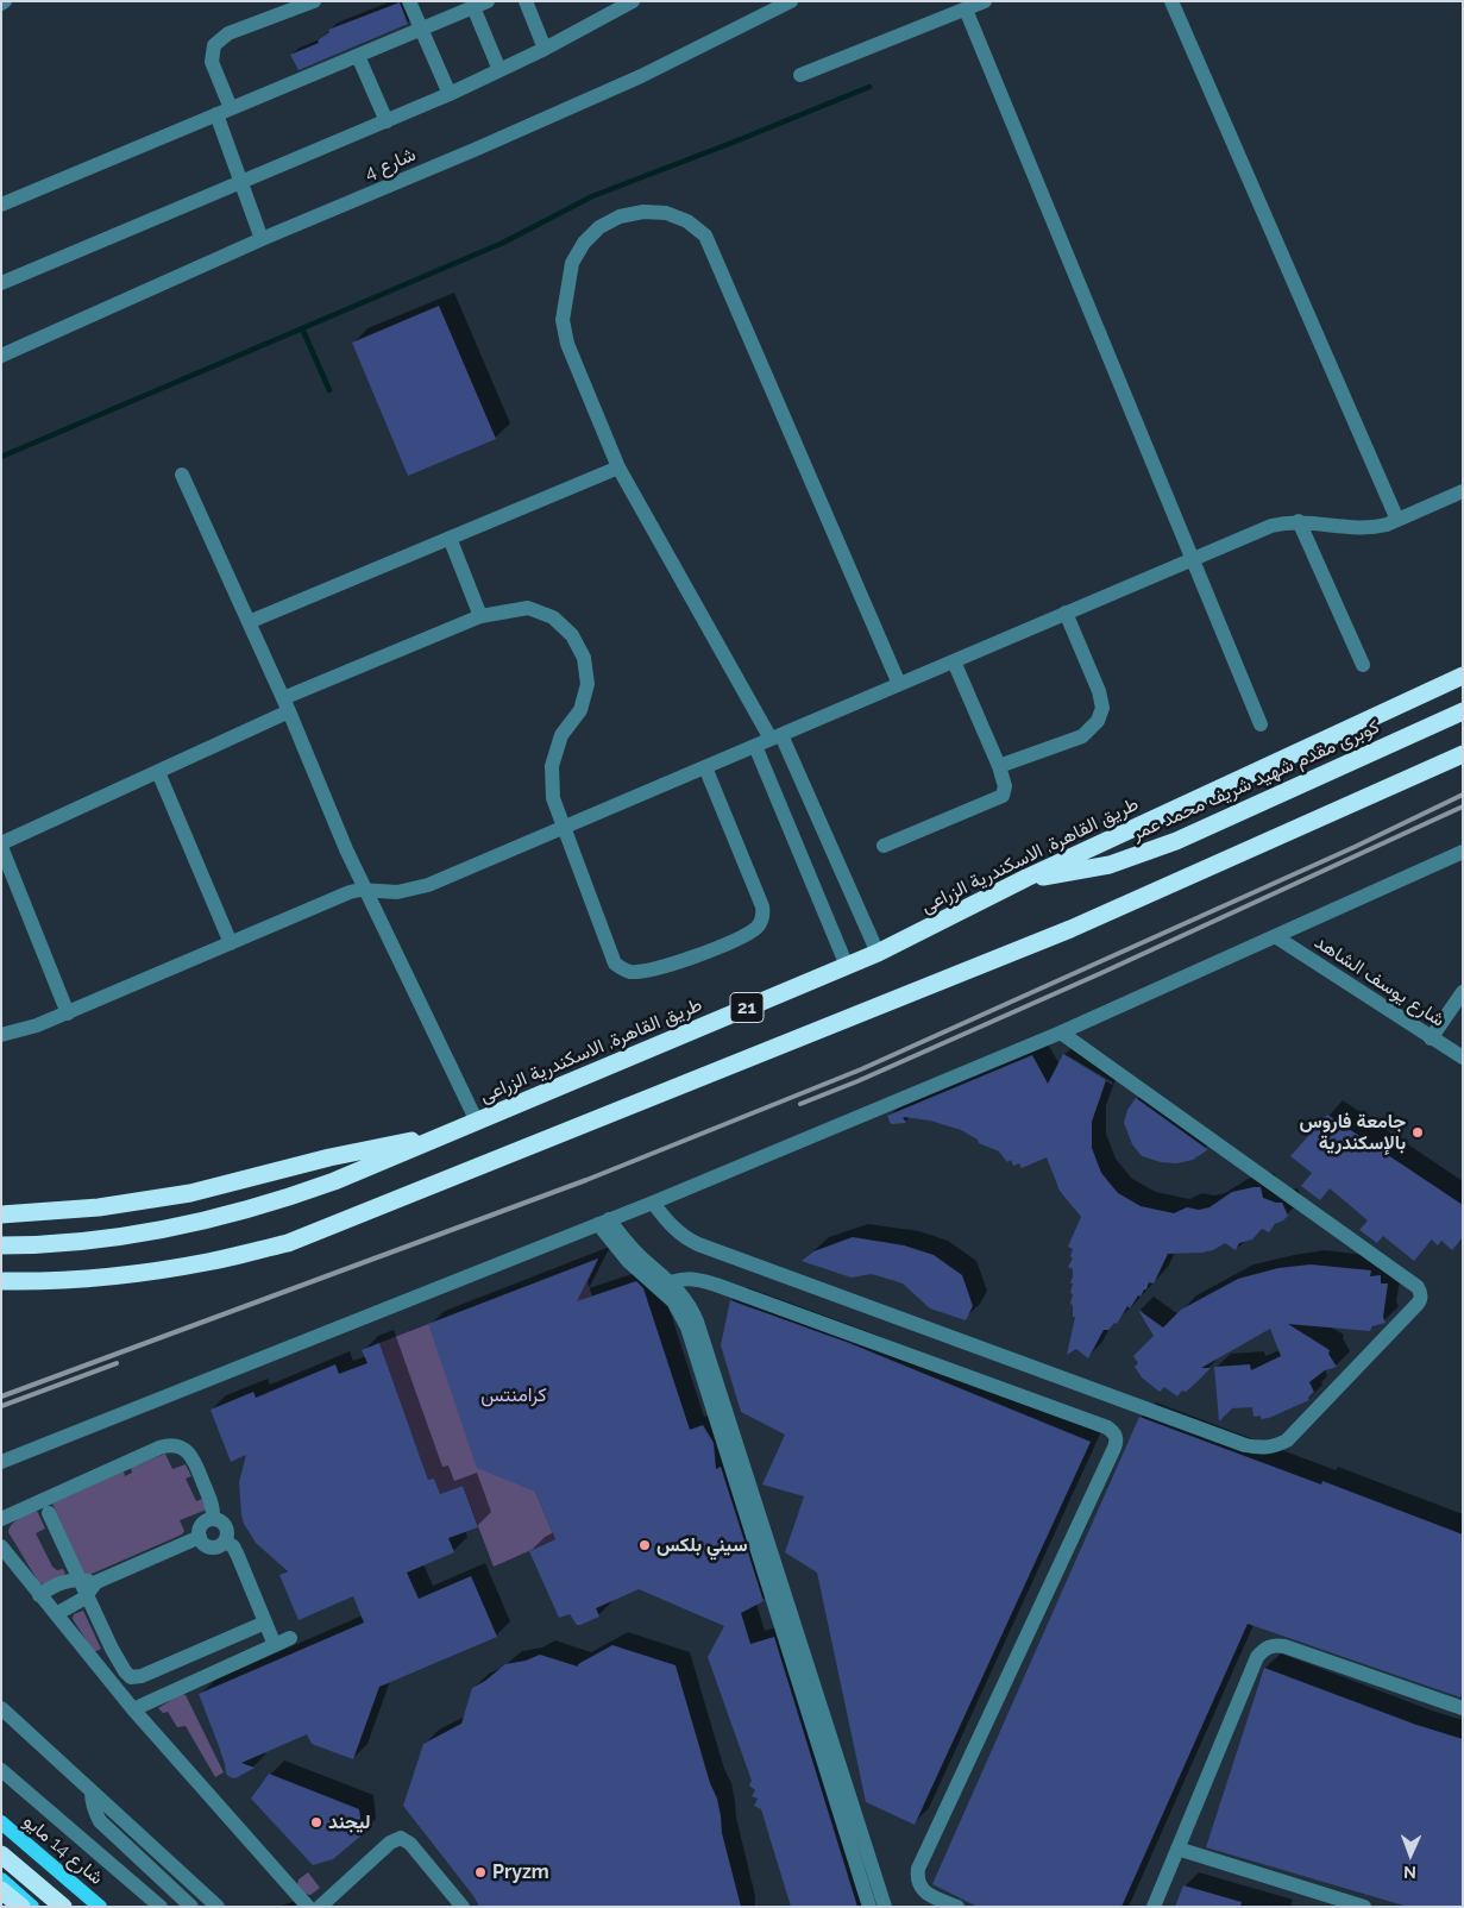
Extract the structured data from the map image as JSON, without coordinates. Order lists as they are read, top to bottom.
{
  "streets": {
    "highway": ["كوبرى مقدم شهيد شريف محمد عمر", "طريق القاهرة, الاسكندرية الزراعى", "21"],
    "main road": ["شارع 14 مايو"],
    "street": ["شارع 4", "شارع يوسف الشاهد"]
  },
  "crossings": [
    ["كوبرى مقدم شهيد شريف محمد عمر", "طريق القاهرة, الاسكندرية الزراعى"]
  ],
  "parks": ["كرامنتس"],
  "places": [
    "جامعة فاروس بالإسكندرية",
    "سيني بلكس",
    "ليجند",
    "Pryzm"
  ],
  "north": "bottom"
}
